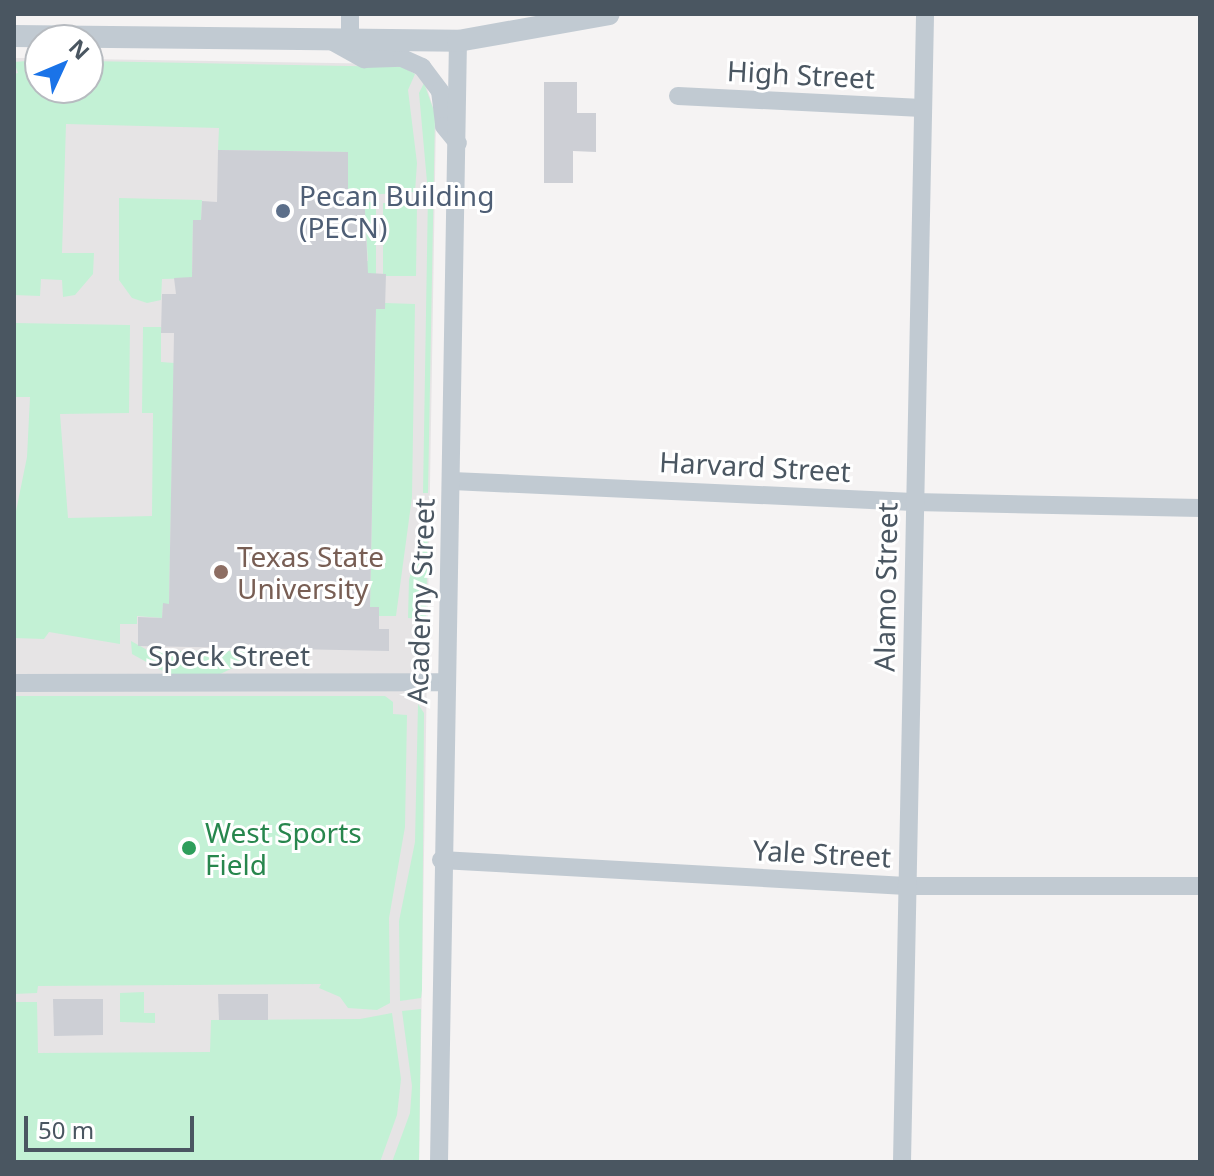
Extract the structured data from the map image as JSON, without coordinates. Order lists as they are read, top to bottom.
{
  "streets": {
    "street": [
      "High Street",
      "Harvard Street",
      "Alamo Street",
      "Academy Street",
      "Speck Street",
      "Yale Street"
    ]
  },
  "crossings": [
    ["High Street", "Alamo Street"],
    ["Harvard Street", "Alamo Street"],
    ["Harvard Street", "Academy Street"],
    ["Alamo Street", "Yale Street"],
    ["Academy Street", "Speck Street"],
    ["Academy Street", "Yale Street"]
  ],
  "places": ["Pecan Building (PECN)", "Texas State University", "West Sports Field"],
  "scale_bar": "50 m",
  "north": "top right"
}
